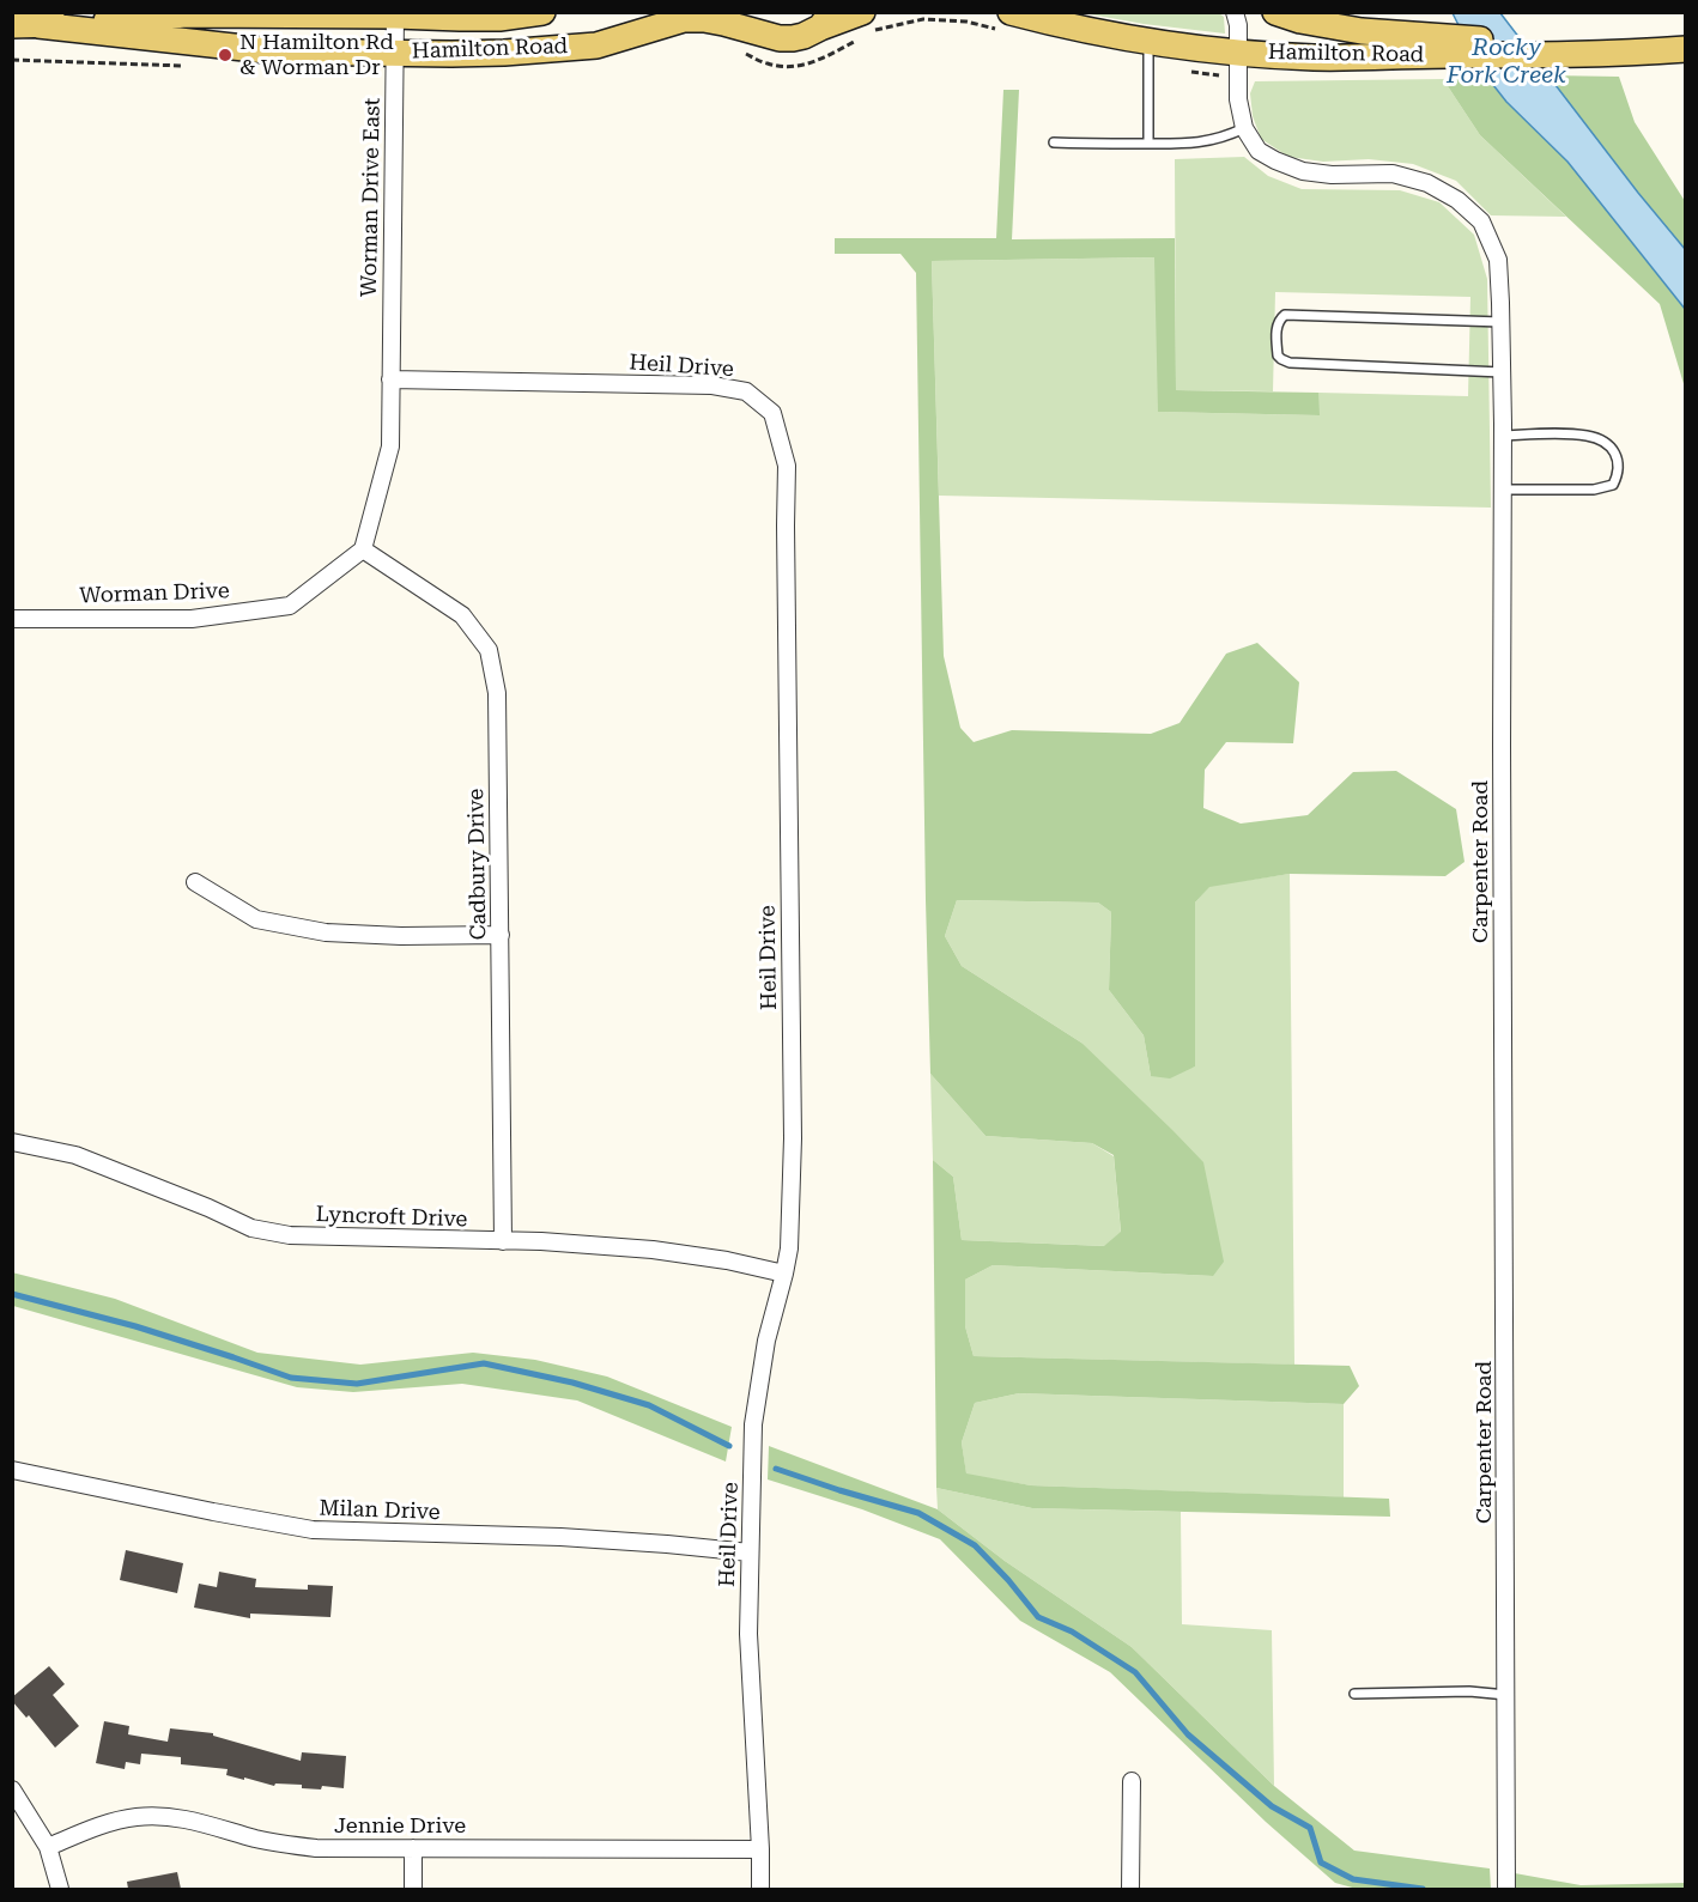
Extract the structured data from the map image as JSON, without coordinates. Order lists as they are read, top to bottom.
{
  "streets": {
    "main road": ["Hamilton Road"],
    "street": [
      "Worman Drive East",
      "Heil Drive",
      "Worman Drive",
      "Carpenter Road",
      "Cadbury Drive",
      "Lyncroft Drive",
      "Milan Drive",
      "Jennie Drive"
    ]
  },
  "crossings": [
    ["Hamilton Road", "Worman Drive East"],
    ["Worman Drive East", "Heil Drive"],
    ["Heil Drive", "Lyncroft Drive"],
    ["Heil Drive", "Milan Drive"],
    ["Heil Drive", "Jennie Drive"],
    ["Worman Drive", "Cadbury Drive"],
    ["Cadbury Drive", "Lyncroft Drive"]
  ],
  "water": ["Rocky Fork Creek"],
  "places": ["N Hamilton Rd & Worman Dr"]
}
